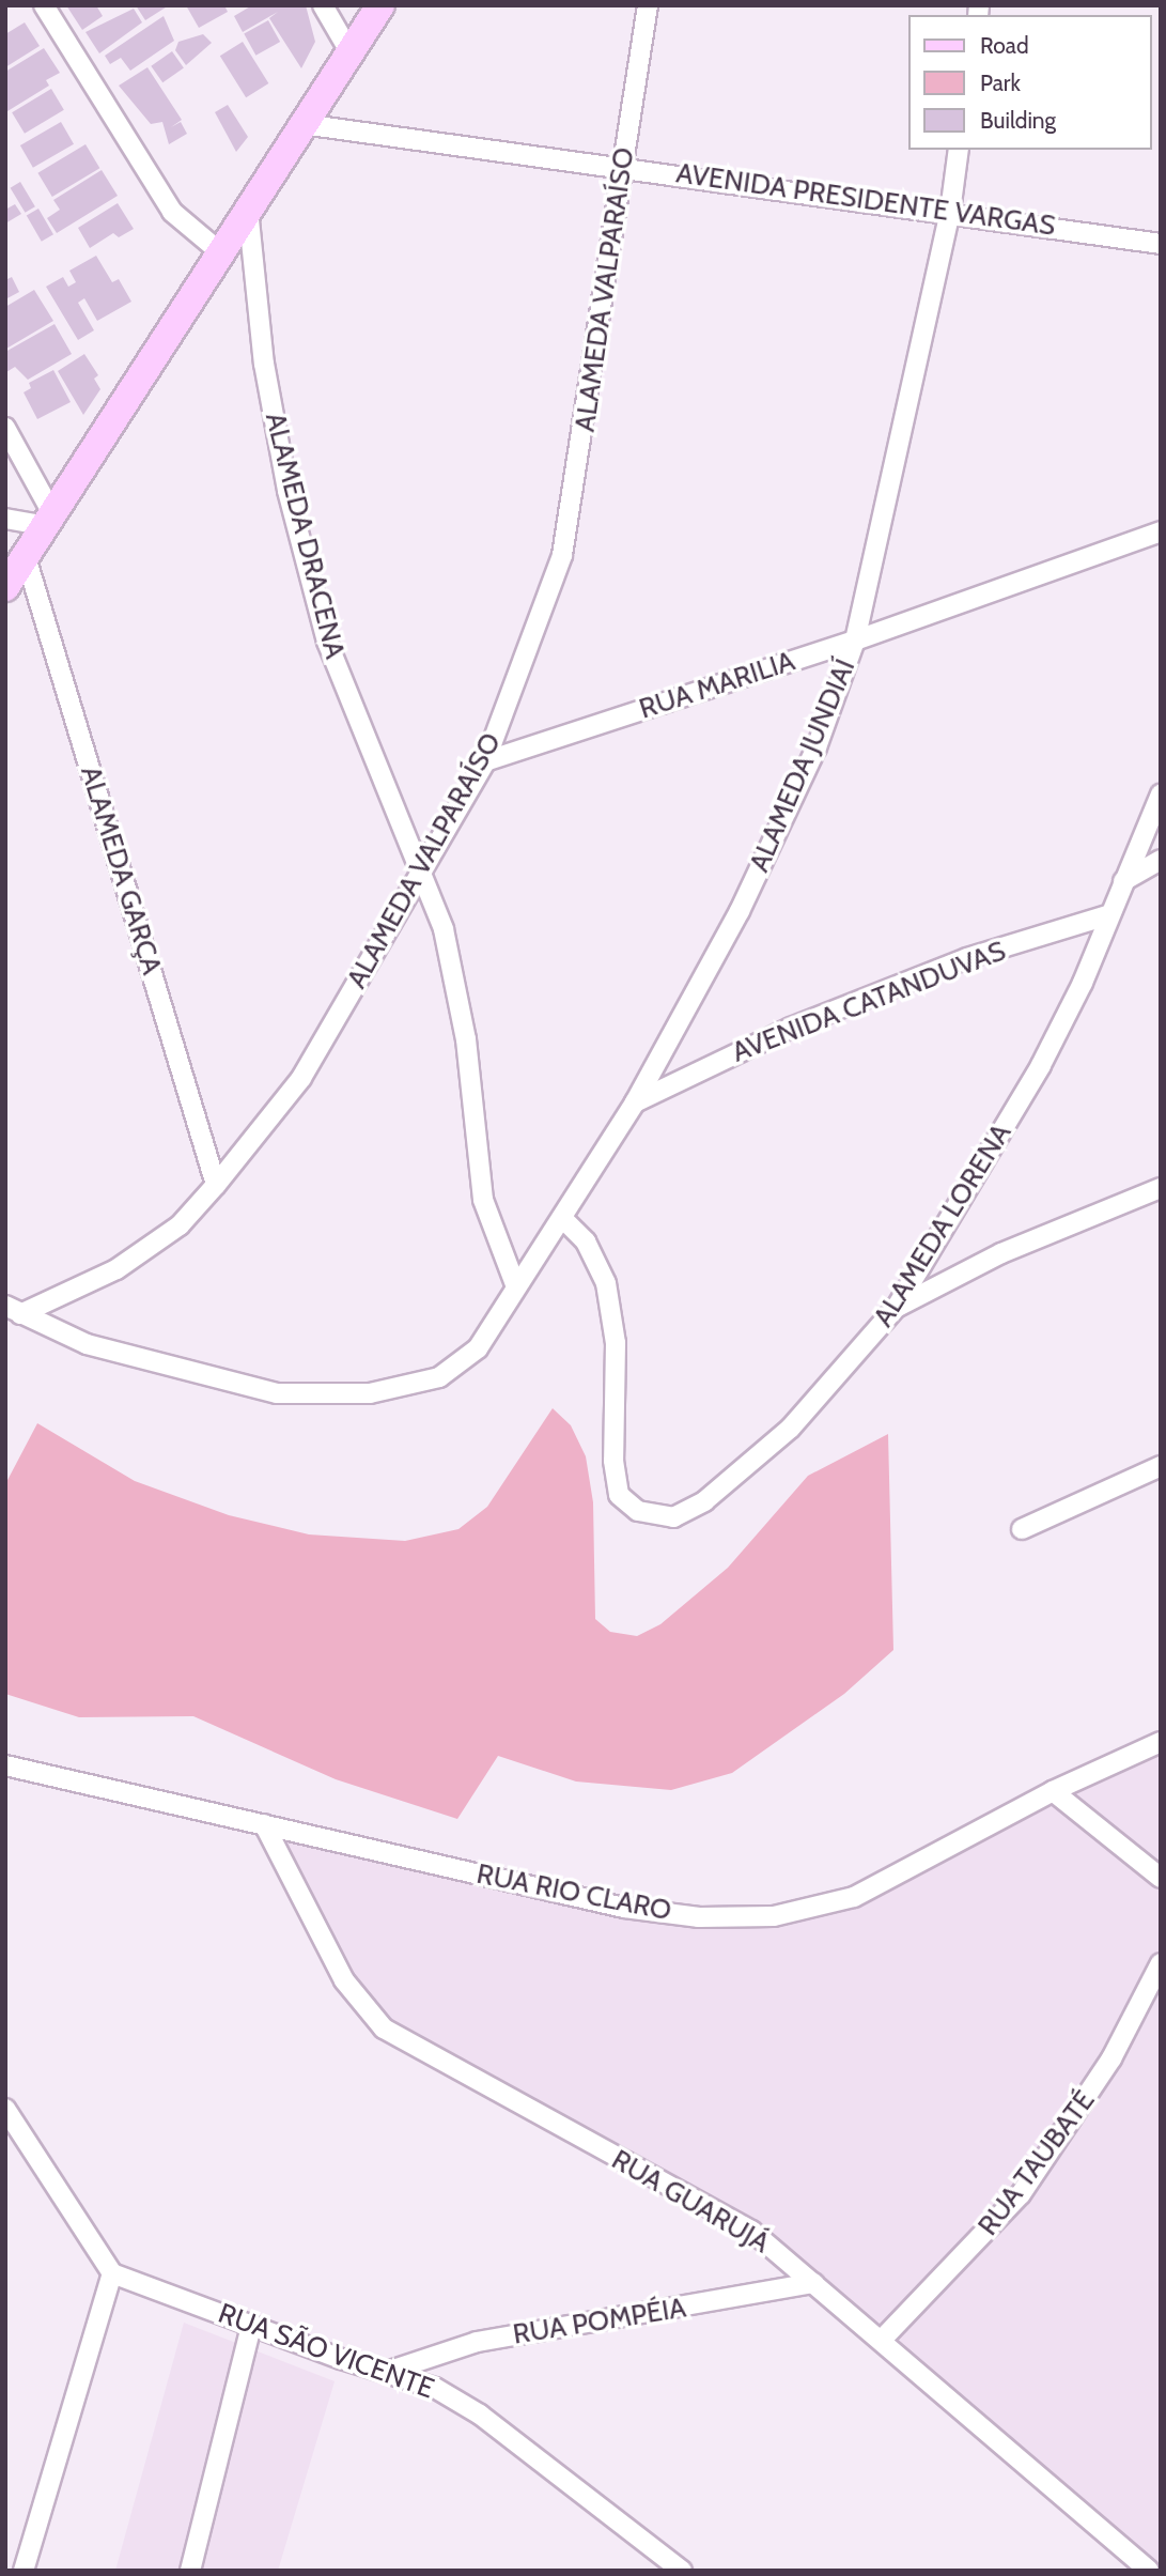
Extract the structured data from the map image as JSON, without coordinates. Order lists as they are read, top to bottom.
{
  "streets": {
    "street": [
      "AVENIDA PRESIDENTE VARGAS",
      "ALAMEDA VALPARAÍSO",
      "ALAMEDA DRACENA",
      "RUA MARILIA",
      "ALAMEDA JUNDIAÍ",
      "ALAMEDA GARÇA",
      "AVENIDA CATANDUVAS",
      "ALAMEDA LORENA",
      "RUA RIO CLARO",
      "RUA TAUBATÉ",
      "RUA GUARUJÁ",
      "RUA POMPÉIA",
      "RUA SÃO VICENTE"
    ]
  },
  "crossings": [
    ["AVENIDA PRESIDENTE VARGAS", "ALAMEDA VALPARAÍSO"],
    ["AVENIDA PRESIDENTE VARGAS", "ALAMEDA JUNDIAÍ"],
    ["ALAMEDA VALPARAÍSO", "ALAMEDA DRACENA"],
    ["ALAMEDA VALPARAÍSO", "RUA MARILIA"],
    ["ALAMEDA VALPARAÍSO", "ALAMEDA JUNDIAÍ"],
    ["ALAMEDA VALPARAÍSO", "ALAMEDA GARÇA"],
    ["ALAMEDA DRACENA", "ALAMEDA JUNDIAÍ"],
    ["RUA MARILIA", "ALAMEDA JUNDIAÍ"],
    ["ALAMEDA JUNDIAÍ", "AVENIDA CATANDUVAS"],
    ["ALAMEDA JUNDIAÍ", "ALAMEDA LORENA"],
    ["AVENIDA CATANDUVAS", "ALAMEDA LORENA"],
    ["RUA RIO CLARO", "RUA GUARUJÁ"],
    ["RUA TAUBATÉ", "RUA GUARUJÁ"],
    ["RUA GUARUJÁ", "RUA POMPÉIA"],
    ["RUA POMPÉIA", "RUA SÃO VICENTE"]
  ],
  "legend": ["Road", "Park", "Building"]
}
